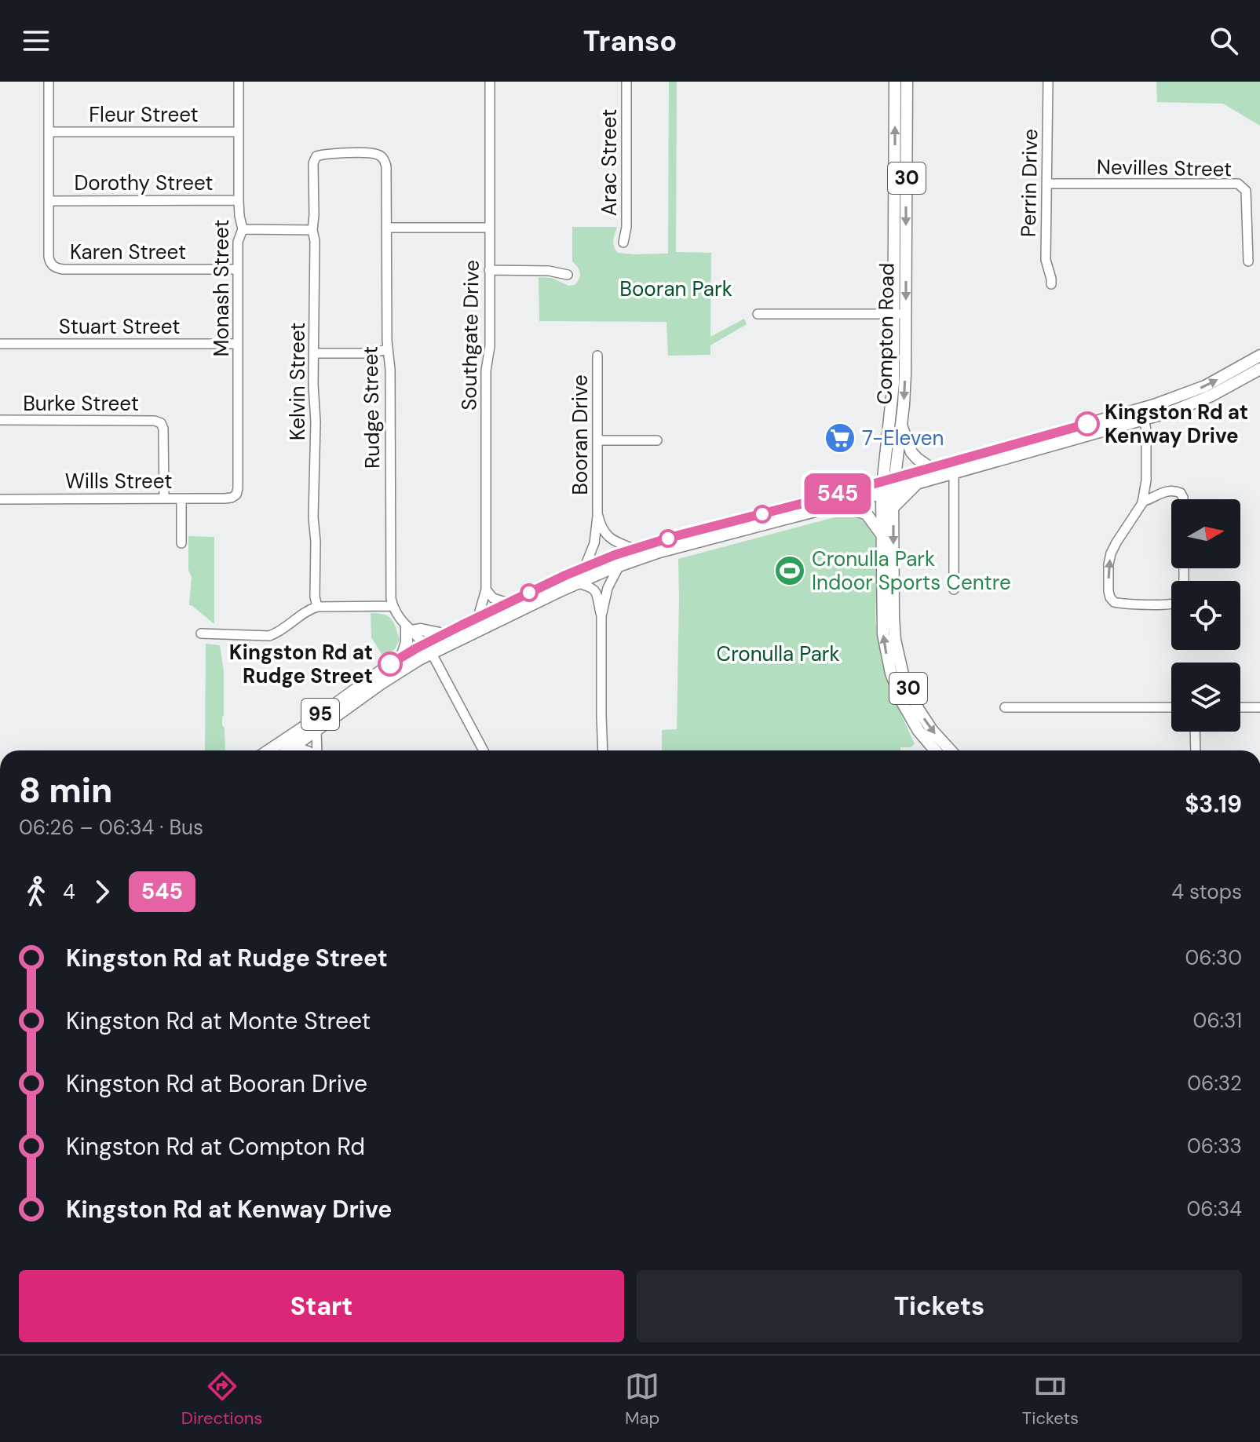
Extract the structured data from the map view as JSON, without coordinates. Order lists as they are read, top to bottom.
{
  "streets": {
    "main road": ["30", "Compton Road", "95"],
    "street": [
      "Fleur Street",
      "Arac Street",
      "Nevilles Street",
      "Dorothy Street",
      "Perrin Drive",
      "Karen Street",
      "Monash Street",
      "Stuart Street",
      "Southgate Drive",
      "Kelvin Street",
      "Burke Street",
      "Rudge Street",
      "Booran Drive",
      "Wills Street"
    ]
  },
  "crossings": [
    ["Fleur Street", "Karen Street"],
    ["Fleur Street", "Monash Street"],
    ["Nevilles Street", "Perrin Drive"],
    ["Dorothy Street", "Karen Street"],
    ["Dorothy Street", "Monash Street"],
    ["Karen Street", "Monash Street"],
    ["Monash Street", "Stuart Street"],
    ["Monash Street", "Wills Street"],
    ["Compton Road", "95"],
    ["Southgate Drive", "95"],
    ["Kelvin Street", "Rudge Street"],
    ["Burke Street", "Wills Street"],
    ["Rudge Street", "95"],
    ["Booran Drive", "95"]
  ],
  "parks": ["Booran Park", "Cronulla Park"],
  "places": {
    "other": ["Kingston Rd at Kenway Drive", "Kingston Rd at Rudge Street"],
    "supermarket": ["7-Eleven"],
    "sports": ["Cronulla Park Indoor Sports Centre"]
  },
  "lines": ["bus line 545"],
  "north": "right",
  "page": {
    "header": "Transo",
    "on_map": "545",
    "heading": ["8 min", "06:26 – 06:34 · Bus", "$3.19"],
    "legs": ["4", "545", "4 stops"],
    "list": [
      {
        "name": "Kingston Rd at Rudge Street",
        "value": "06:30"
      },
      {
        "name": "Kingston Rd at Monte Street",
        "value": "06:31"
      },
      {
        "name": "Kingston Rd at Booran Drive",
        "value": "06:32"
      },
      {
        "name": "Kingston Rd at Compton Rd",
        "value": "06:33"
      },
      {
        "name": "Kingston Rd at Kenway Drive",
        "value": "06:34"
      }
    ],
    "buttons": ["Start", "Tickets"],
    "tabs": ["Directions", "Map", "Tickets"]
  }
}
